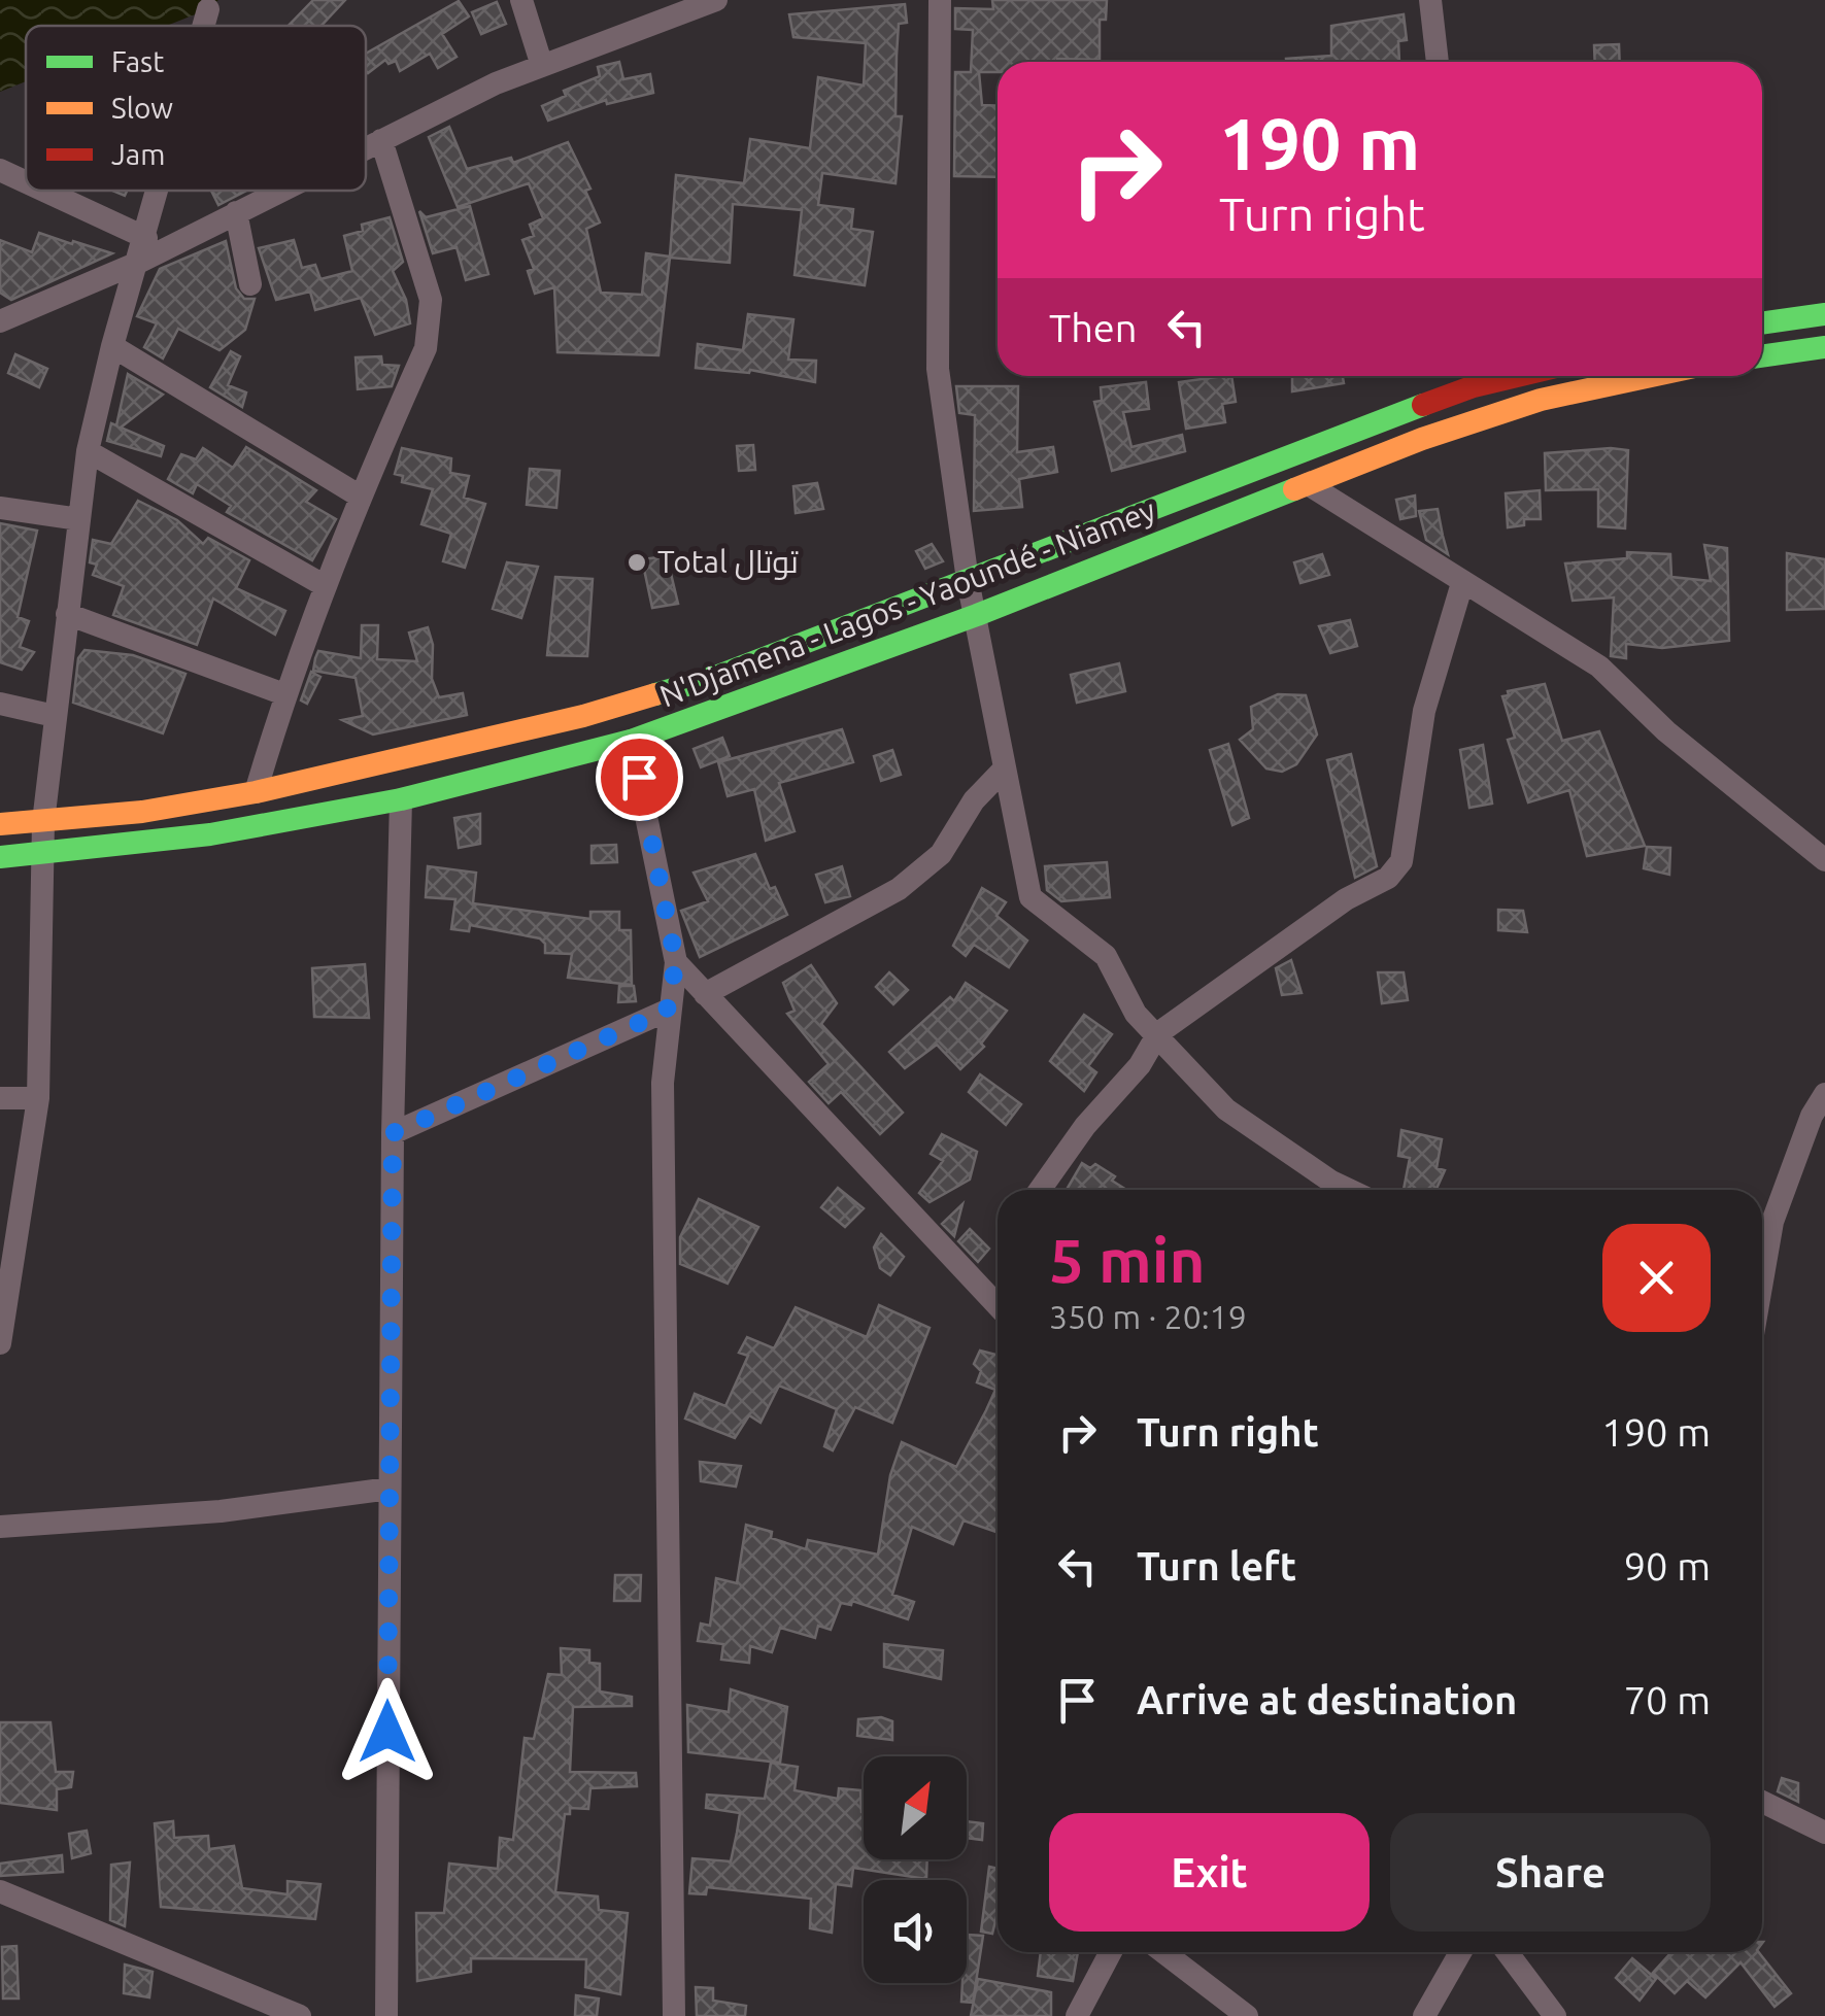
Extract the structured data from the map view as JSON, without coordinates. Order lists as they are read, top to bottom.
{
  "streets": {
    "highway": ["N'Djamena - Lagos - Yaoundé - Niamey"]
  },
  "places": ["Total توتال"],
  "legend": ["Fast", "Slow", "Jam"],
  "north": "top right",
  "page": {
    "turn": ["190 m", "Turn right"],
    "then": "Then",
    "heading": ["5 min", "350 m · 20:19"],
    "list": [
      {
        "name": "Turn right",
        "value": "190 m"
      },
      {
        "name": "Turn left",
        "value": "90 m"
      },
      {
        "name": "Arrive at destination",
        "value": "70 m"
      }
    ],
    "buttons": ["Exit", "Share"]
  }
}
